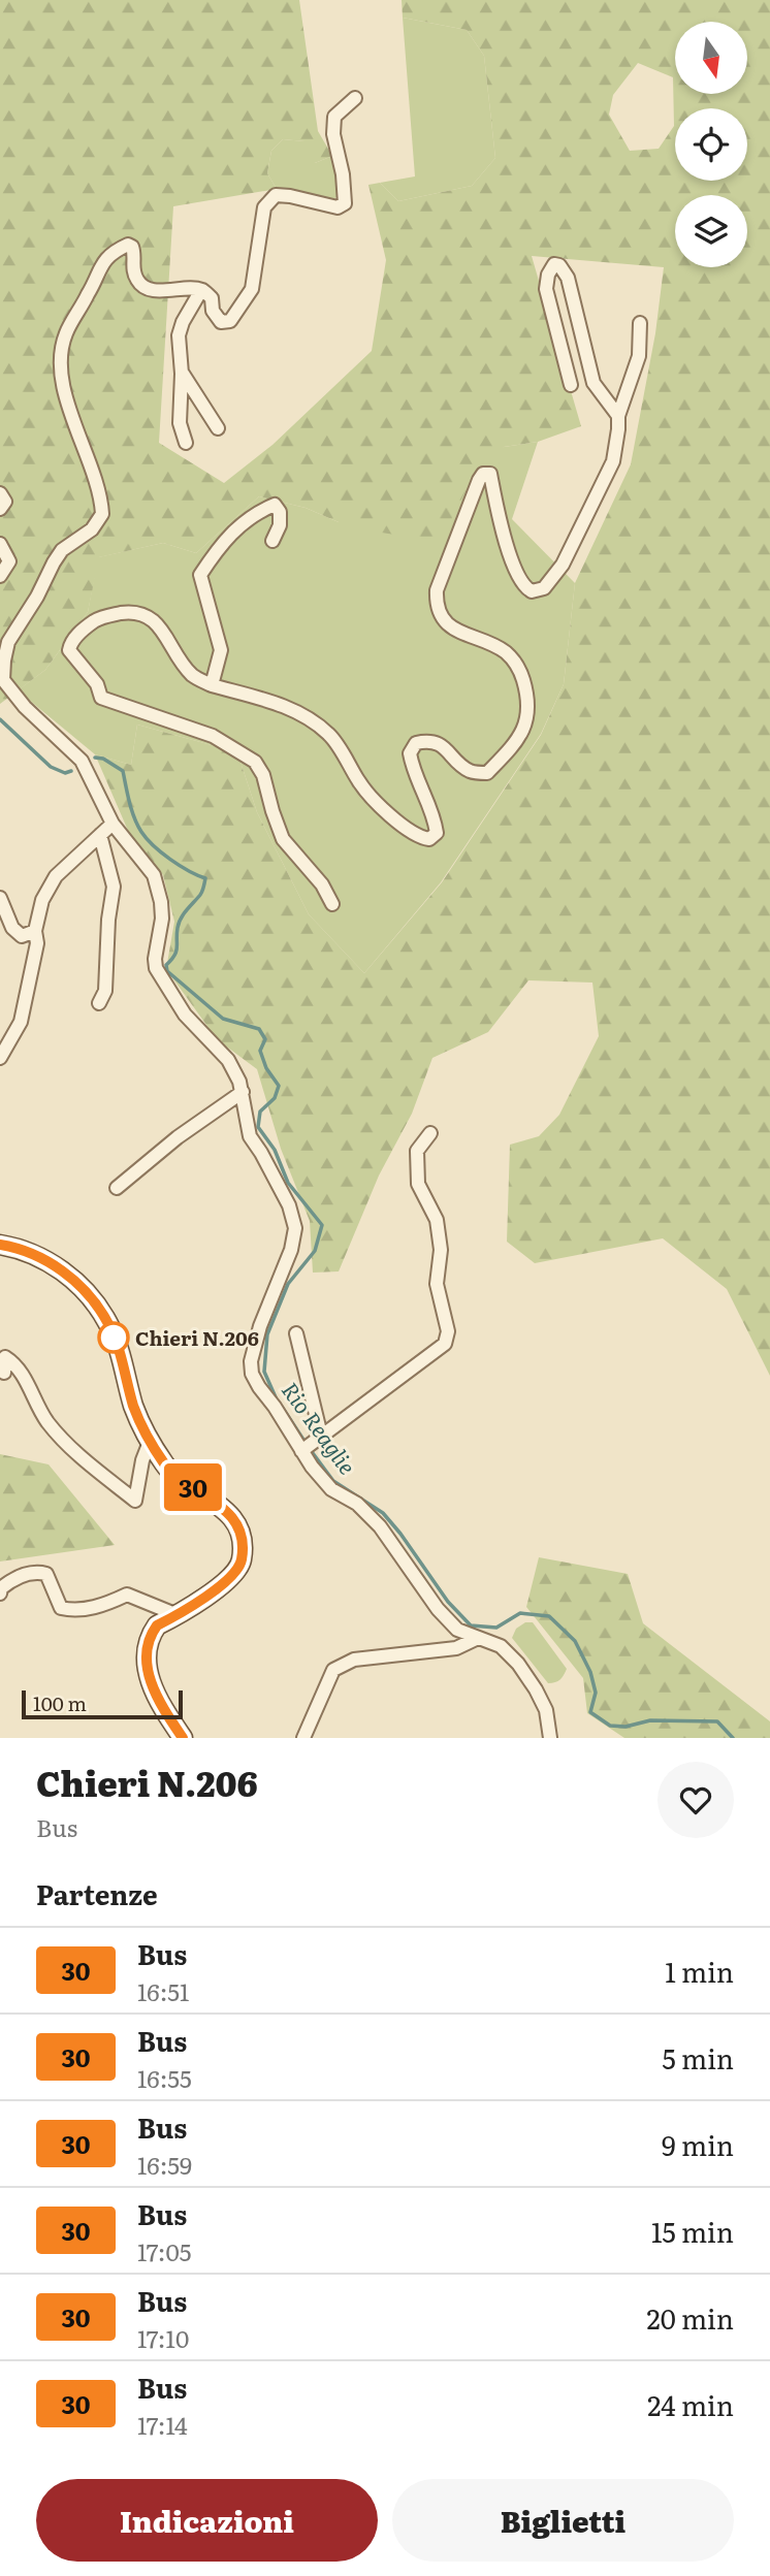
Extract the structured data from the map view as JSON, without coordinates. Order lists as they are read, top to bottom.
{
  "water": ["Rio Reaglie"],
  "places": ["Chieri N.206"],
  "lines": ["bus line 30"],
  "scale_bar": "100 m",
  "north": "bottom",
  "page": {
    "on_map": "30",
    "scale": "100 m",
    "heading": [
      ["Chieri N.206", "Bus"],
      "Partenze"
    ],
    "list": [
      {
        "mark": "30",
        "name": "Bus",
        "note": "16:51",
        "value": "1 min"
      },
      {
        "mark": "30",
        "name": "Bus",
        "note": "16:55",
        "value": "5 min"
      },
      {
        "mark": "30",
        "name": "Bus",
        "note": "16:59",
        "value": "9 min"
      },
      {
        "mark": "30",
        "name": "Bus",
        "note": "17:05",
        "value": "15 min"
      },
      {
        "mark": "30",
        "name": "Bus",
        "note": "17:10",
        "value": "20 min"
      },
      {
        "mark": "30",
        "name": "Bus",
        "note": "17:14",
        "value": "24 min"
      }
    ],
    "buttons": ["Indicazioni", "Biglietti"]
  }
}
